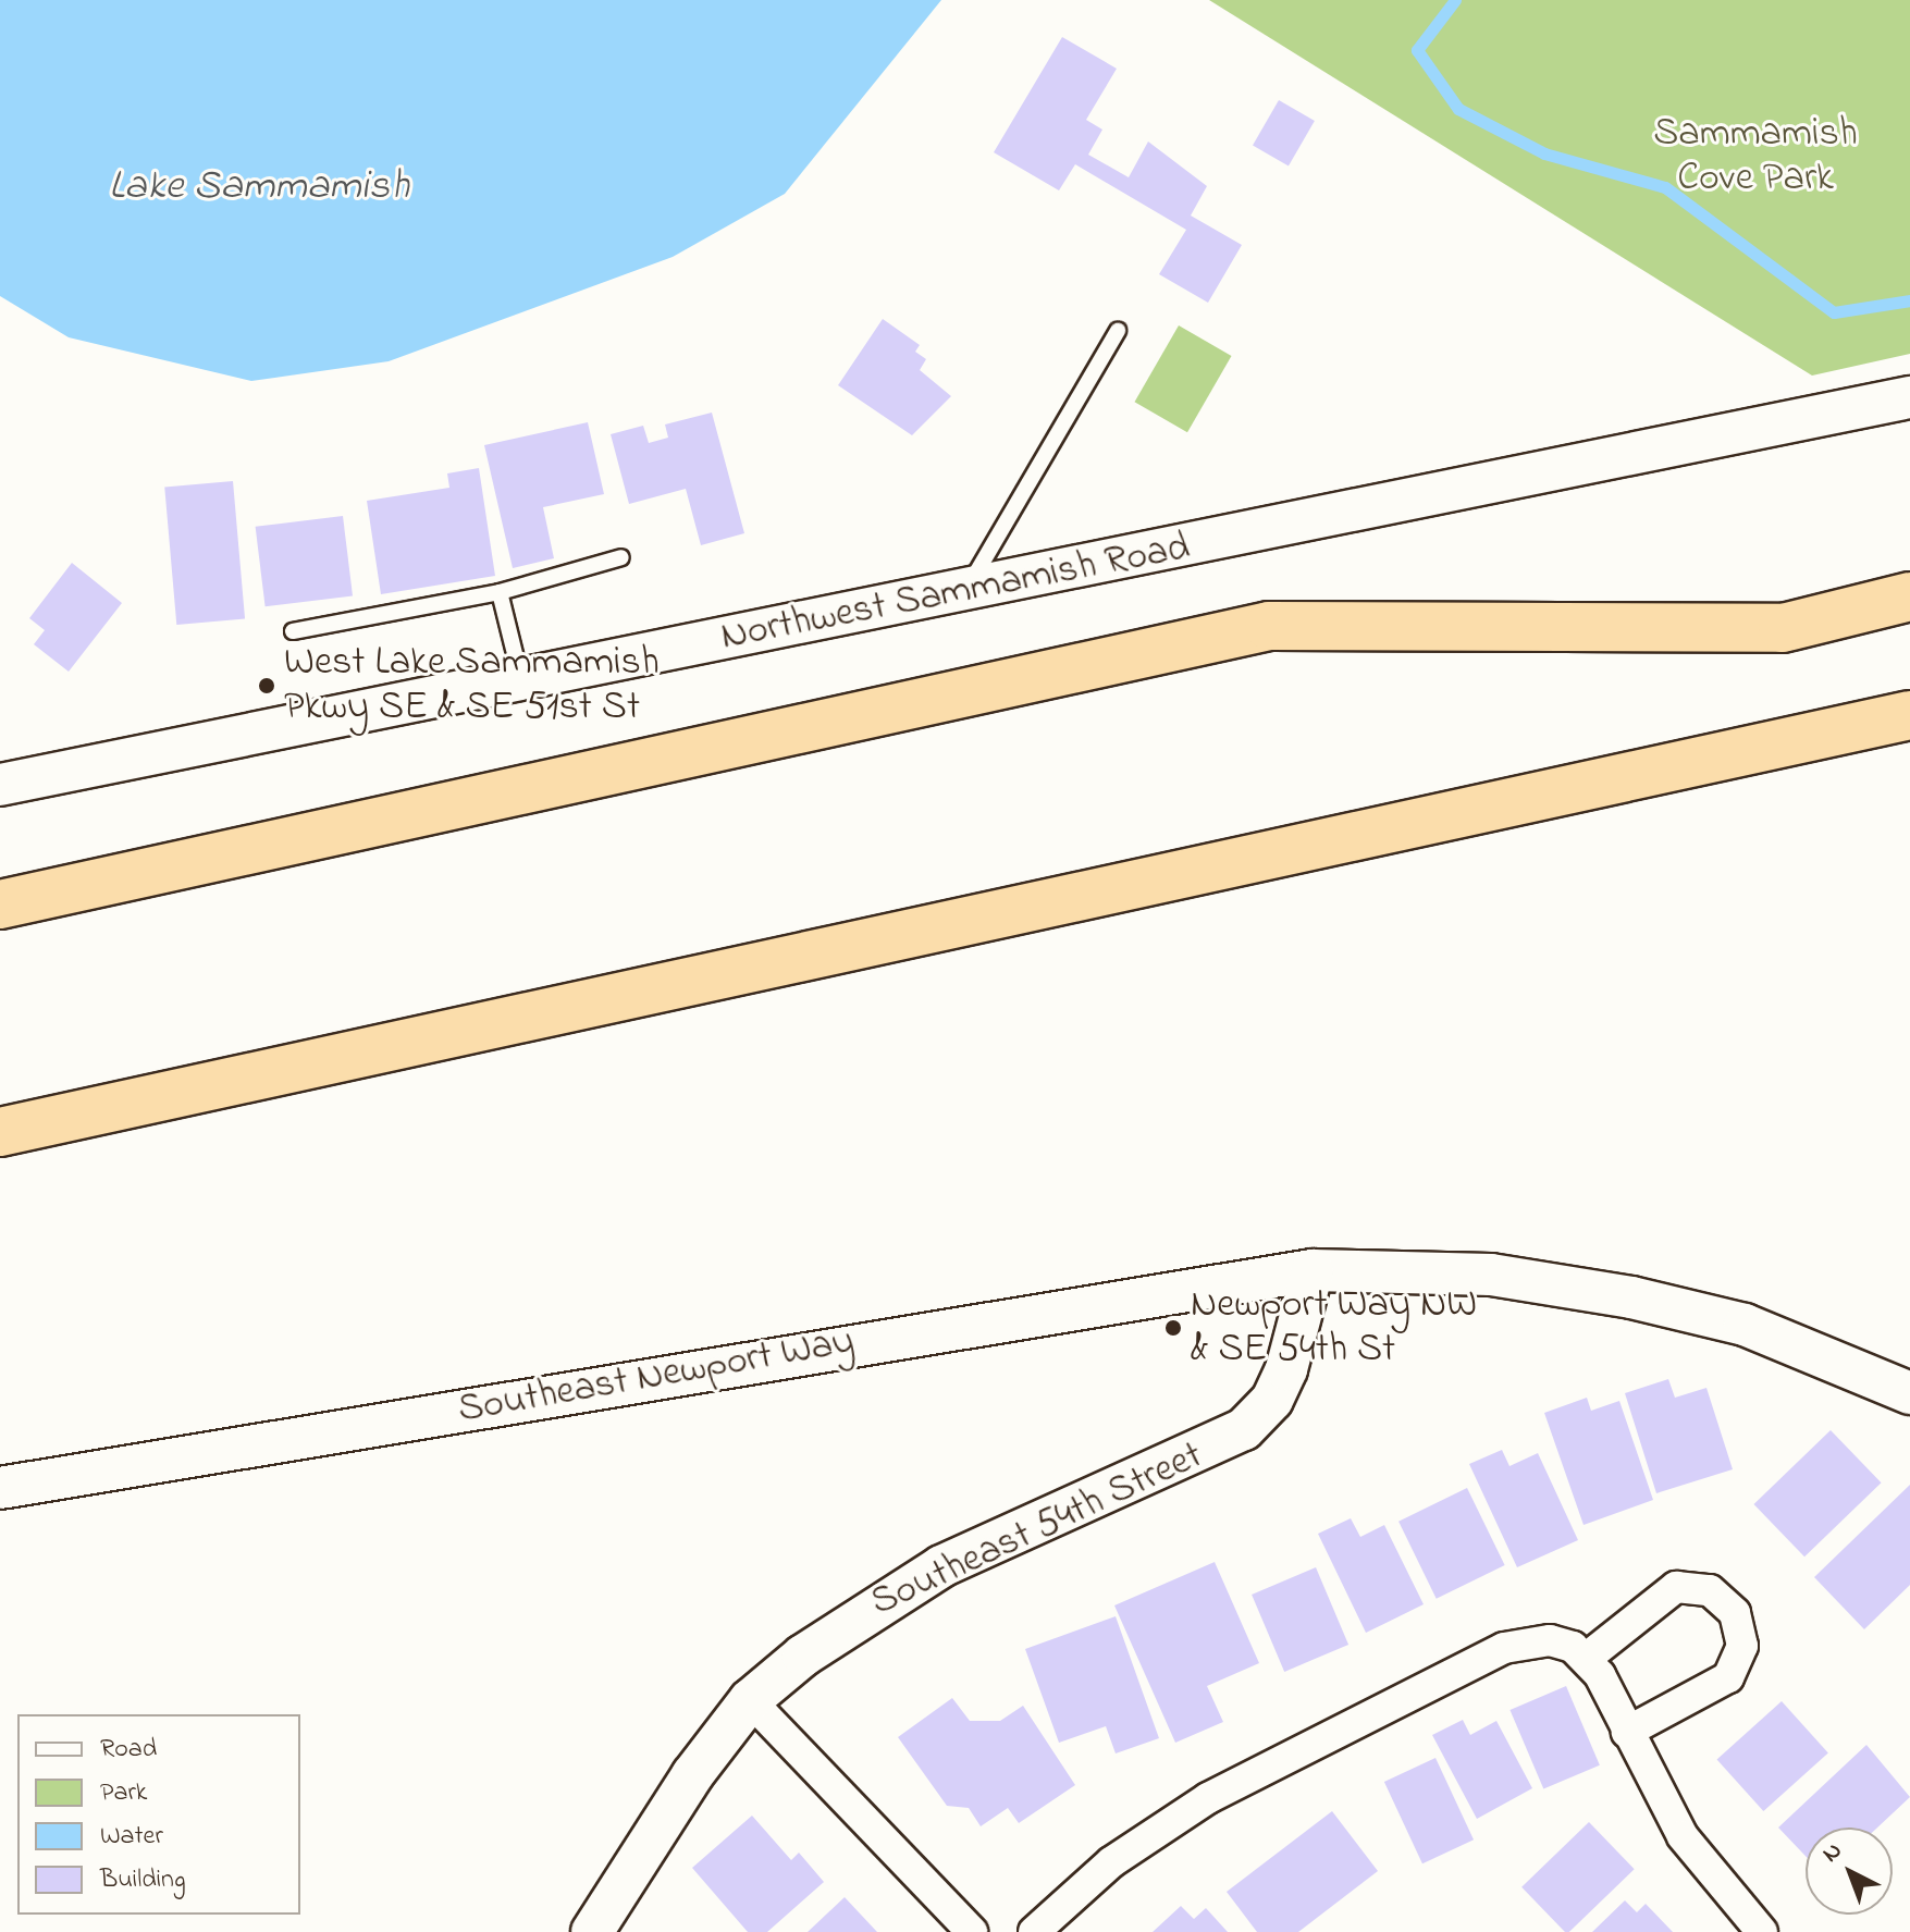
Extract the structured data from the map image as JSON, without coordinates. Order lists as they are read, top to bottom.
{
  "streets": {
    "street": ["Northwest Sammamish Road", "Southeast Newport Way", "Southeast 54th Street"]
  },
  "crossings": [
    ["Southeast Newport Way", "Southeast 54th Street"]
  ],
  "water": ["Lake Sammamish"],
  "parks": ["Sammamish Cove Park"],
  "places": ["West Lake Sammamish Pkwy SE & SE 51st St", "Newport Way NW & SE 54th St"],
  "legend": [
    "Road",
    "Park",
    "Water",
    "Building"
  ],
  "north": "top left"
}
